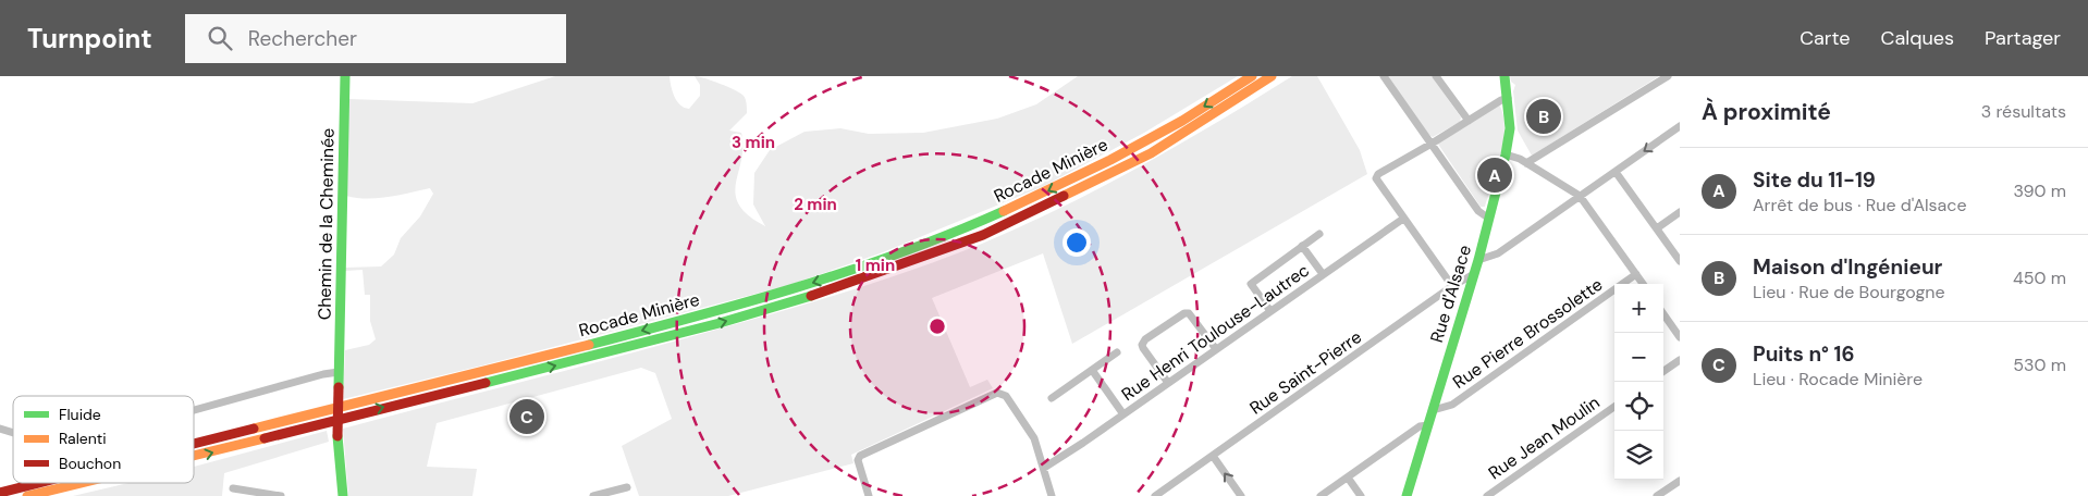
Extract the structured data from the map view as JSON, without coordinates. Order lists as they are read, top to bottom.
{
  "streets": {
    "main road": ["Rocade Minière", "Chemin de la Cheminée", "Rue d'Alsace"],
    "street": [
      "Rue Henri Toulouse-Lautrec",
      "Rue Pierre Brossolette",
      "Rue Saint-Pierre",
      "Rue Jean Moulin"
    ]
  },
  "crossings": [
    ["Rue d'Alsace", "Rue Pierre Brossolette"],
    ["Rue d'Alsace", "Rue Saint-Pierre"]
  ],
  "legend": ["Fluide", "Ralenti", "Bouchon"],
  "page": {
    "header": "Turnpoint",
    "search": "Rechercher",
    "nav": ["Carte", "Calques", "Partager"],
    "heading": ["À proximité", "3 résultats"],
    "pins": ["B", "A", "C"],
    "list": [
      {
        "mark": "A",
        "name": "Site du 11-19",
        "note": "Arrêt de bus · Rue d'Alsace",
        "value": "390 m"
      },
      {
        "mark": "B",
        "name": "Maison d'Ingénieur",
        "note": "Lieu · Rue de Bourgogne",
        "value": "450 m"
      },
      {
        "mark": "C",
        "name": "Puits n° 16",
        "note": "Lieu · Rocade Minière",
        "value": "530 m"
      }
    ],
    "map_buttons": ["+", "−"]
  },
  "rings": ["3 min", "2 min", "1 min"]
}
